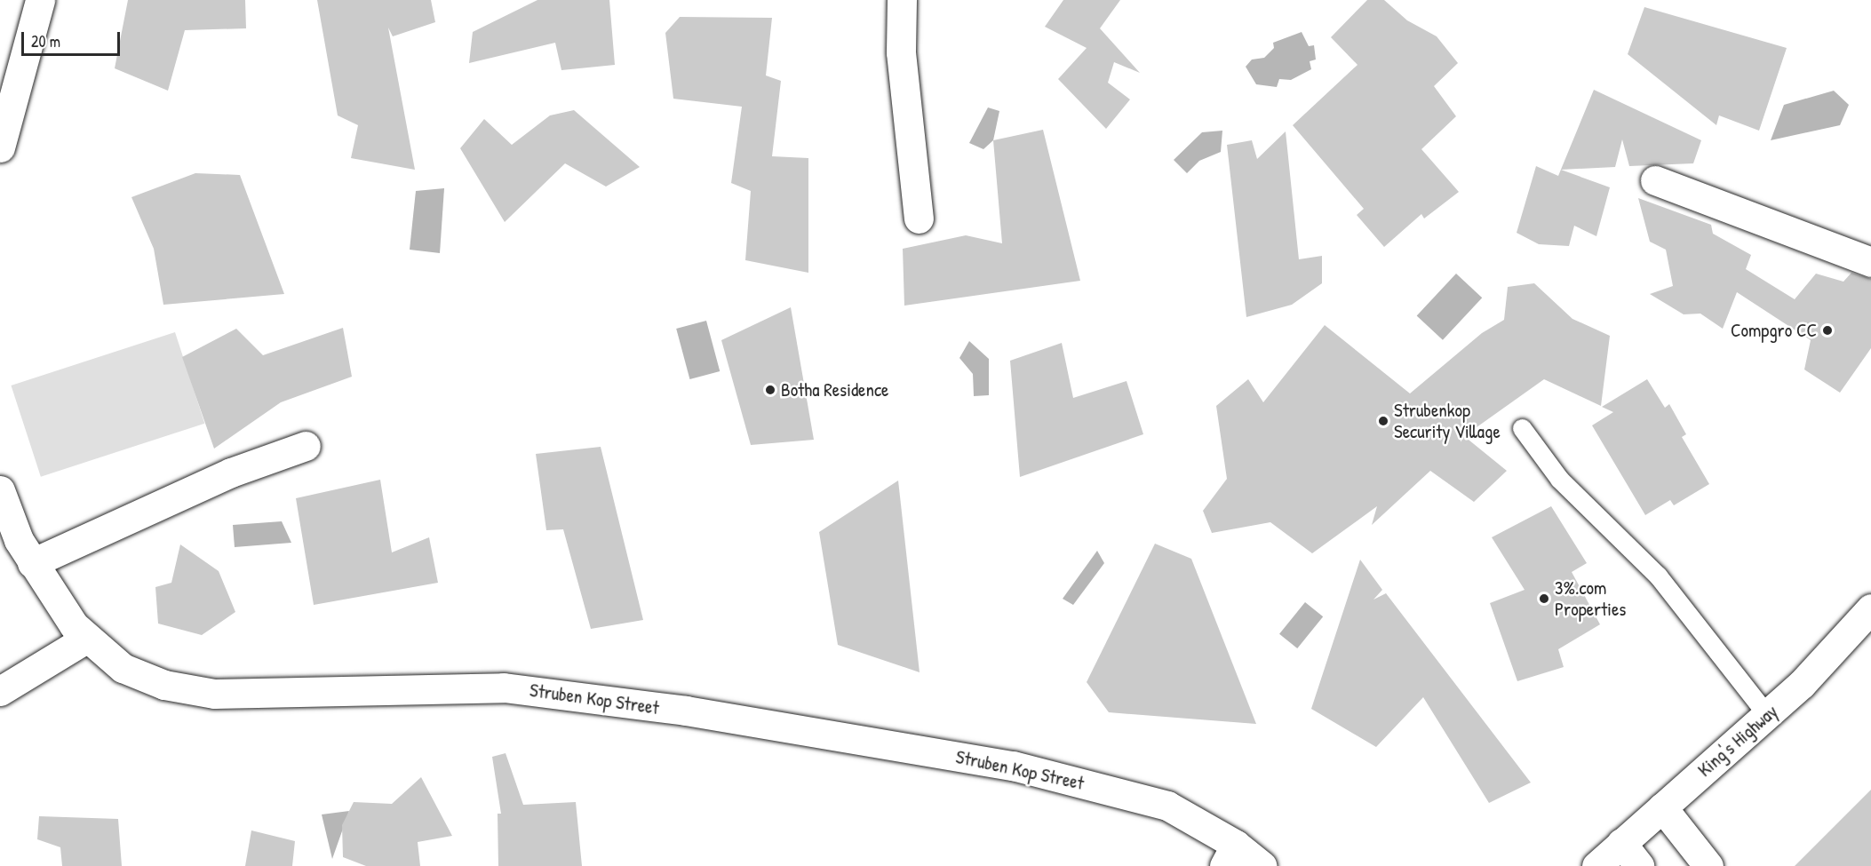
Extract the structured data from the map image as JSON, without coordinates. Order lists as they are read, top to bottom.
{
  "streets": {
    "street": ["Struben Kop Street", "King's Highway"]
  },
  "places": [
    "Compgro CC",
    "Botha Residence",
    "Strubenkop Security Village",
    "3%.com Properties"
  ],
  "scale_bar": "20 m"
}
